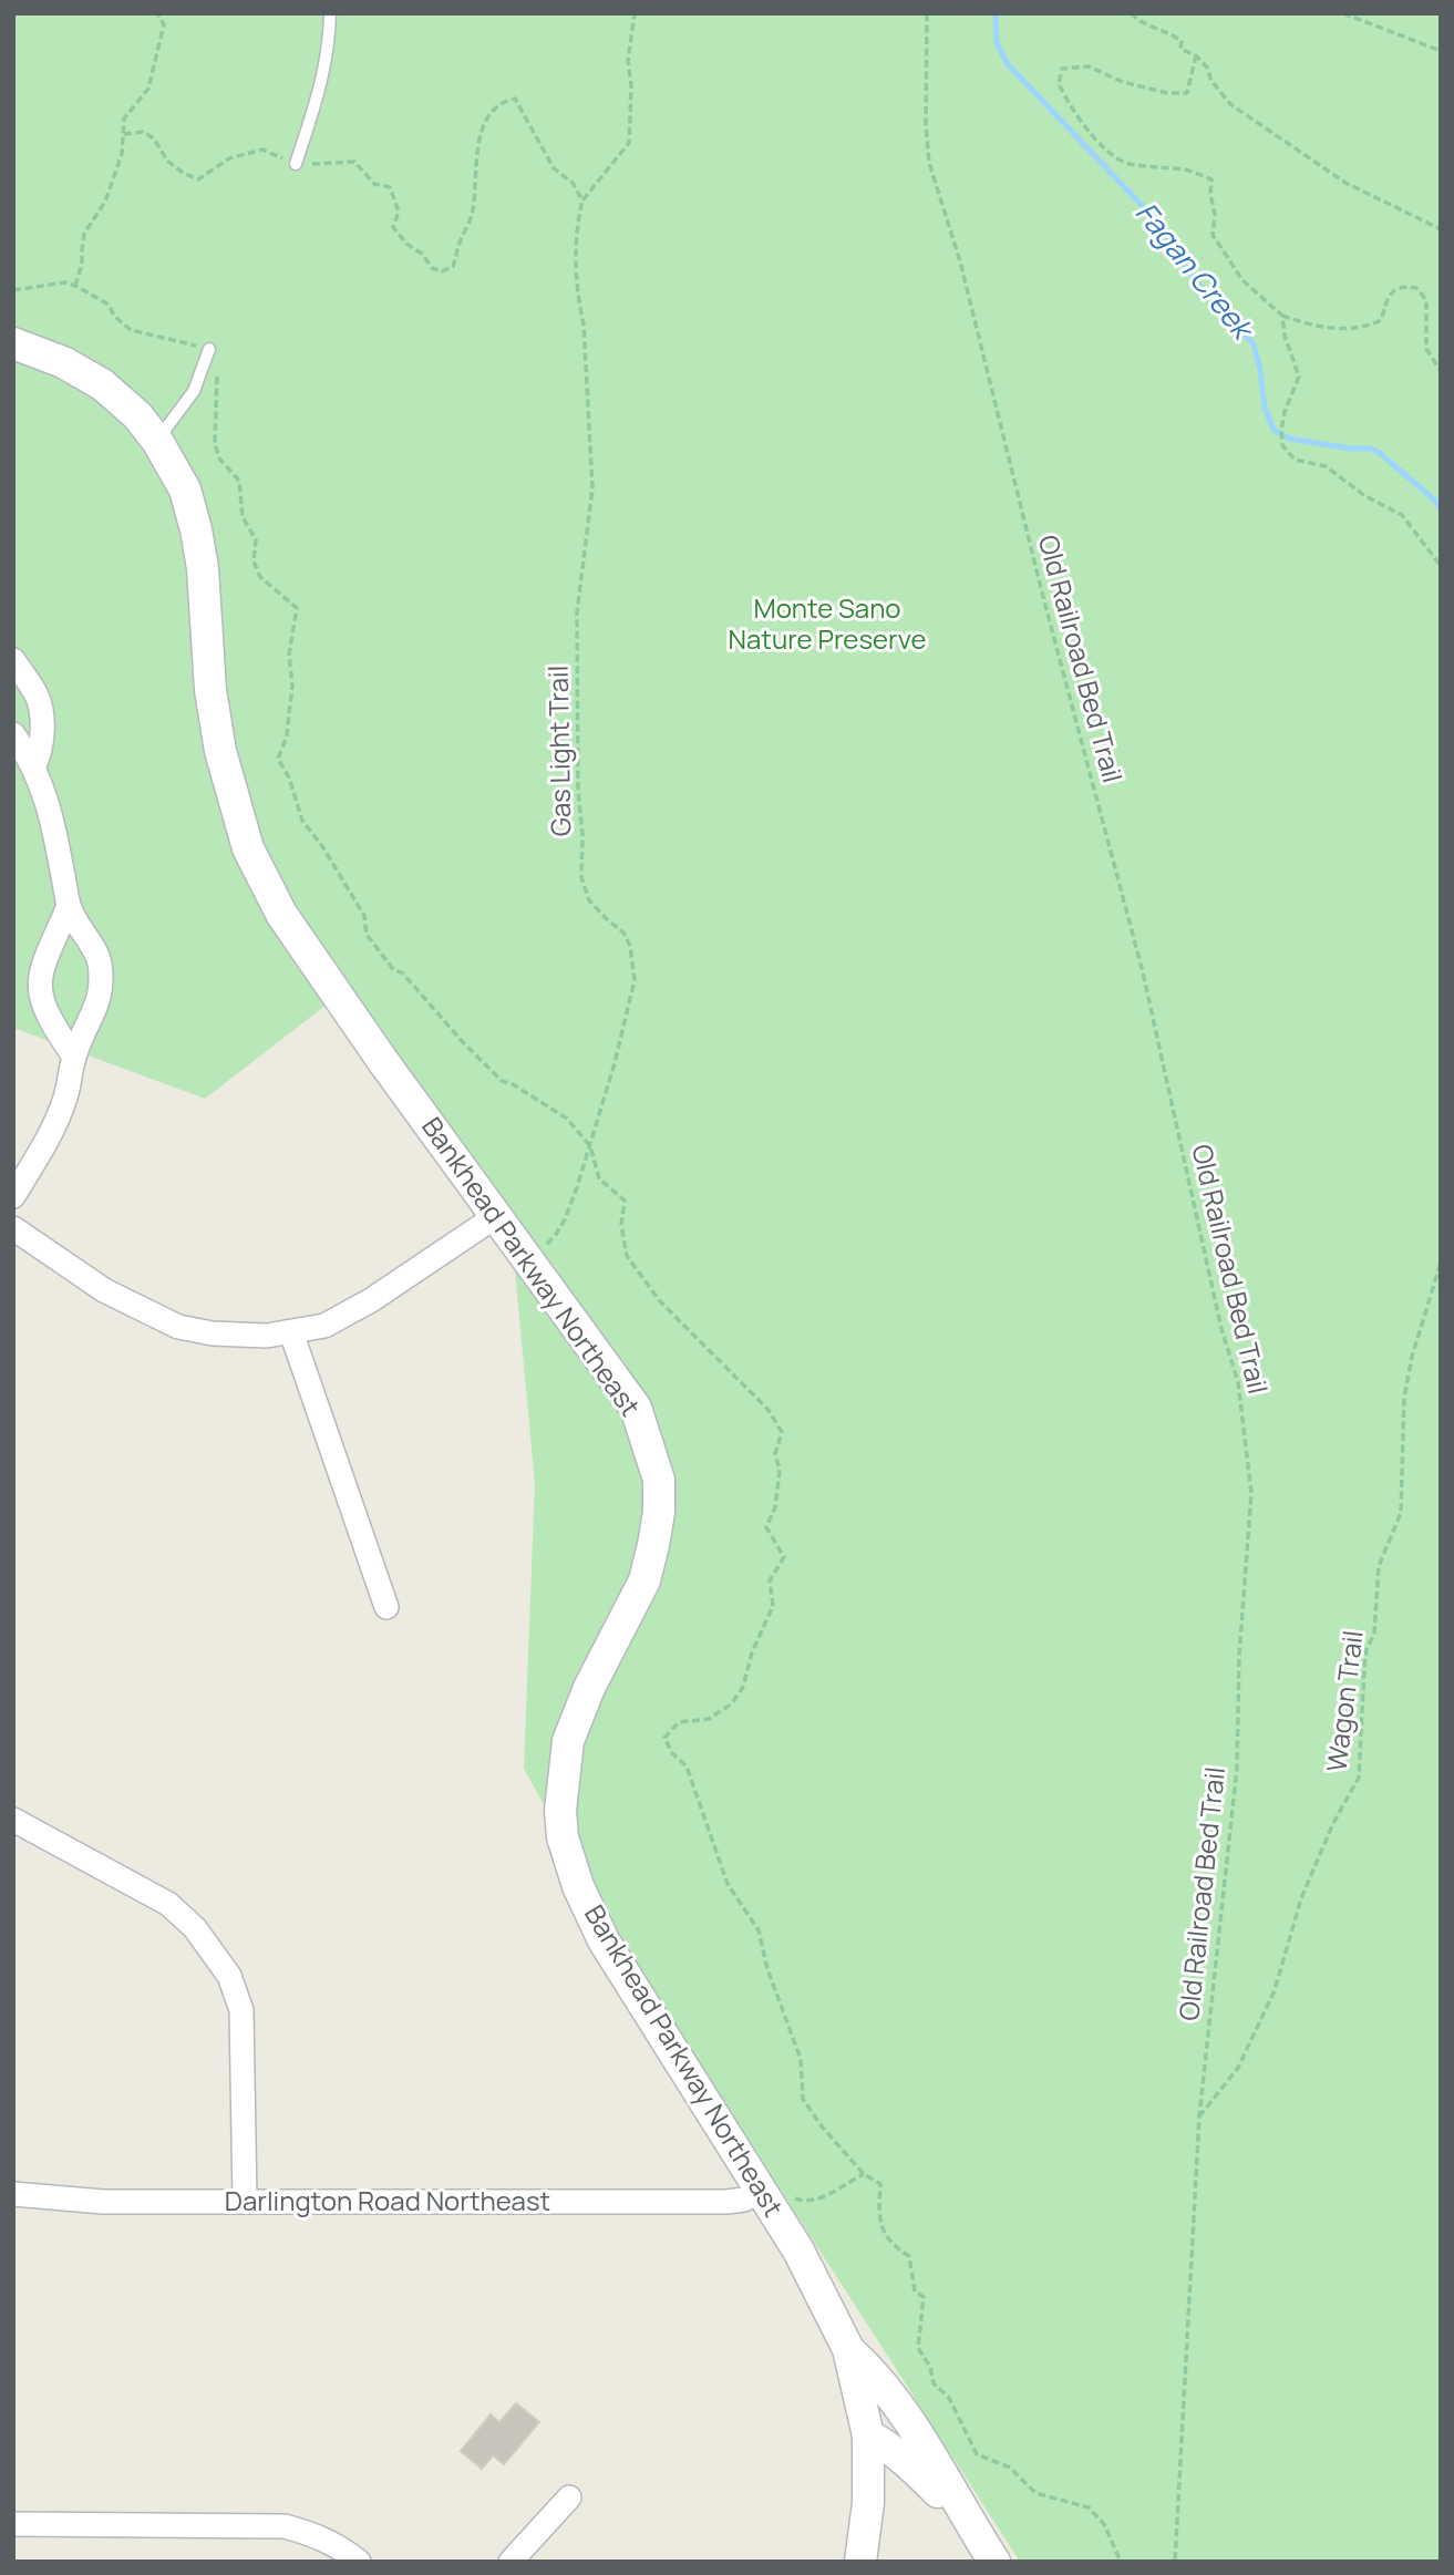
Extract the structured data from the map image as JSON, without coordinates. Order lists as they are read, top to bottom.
{
  "streets": {
    "street": ["Bankhead Parkway Northeast", "Darlington Road Northeast"],
    "path": ["Old Railroad Bed Trail", "Gas Light Trail", "Wagon Trail"]
  },
  "crossings": [
    ["Old Railroad Bed Trail", "Wagon Trail"],
    ["Gas Light Trail", "Bankhead Parkway Northeast"],
    ["Bankhead Parkway Northeast", "Darlington Road Northeast"]
  ],
  "water": ["Fagan Creek"],
  "parks": ["Monte Sano Nature Preserve"]
}
